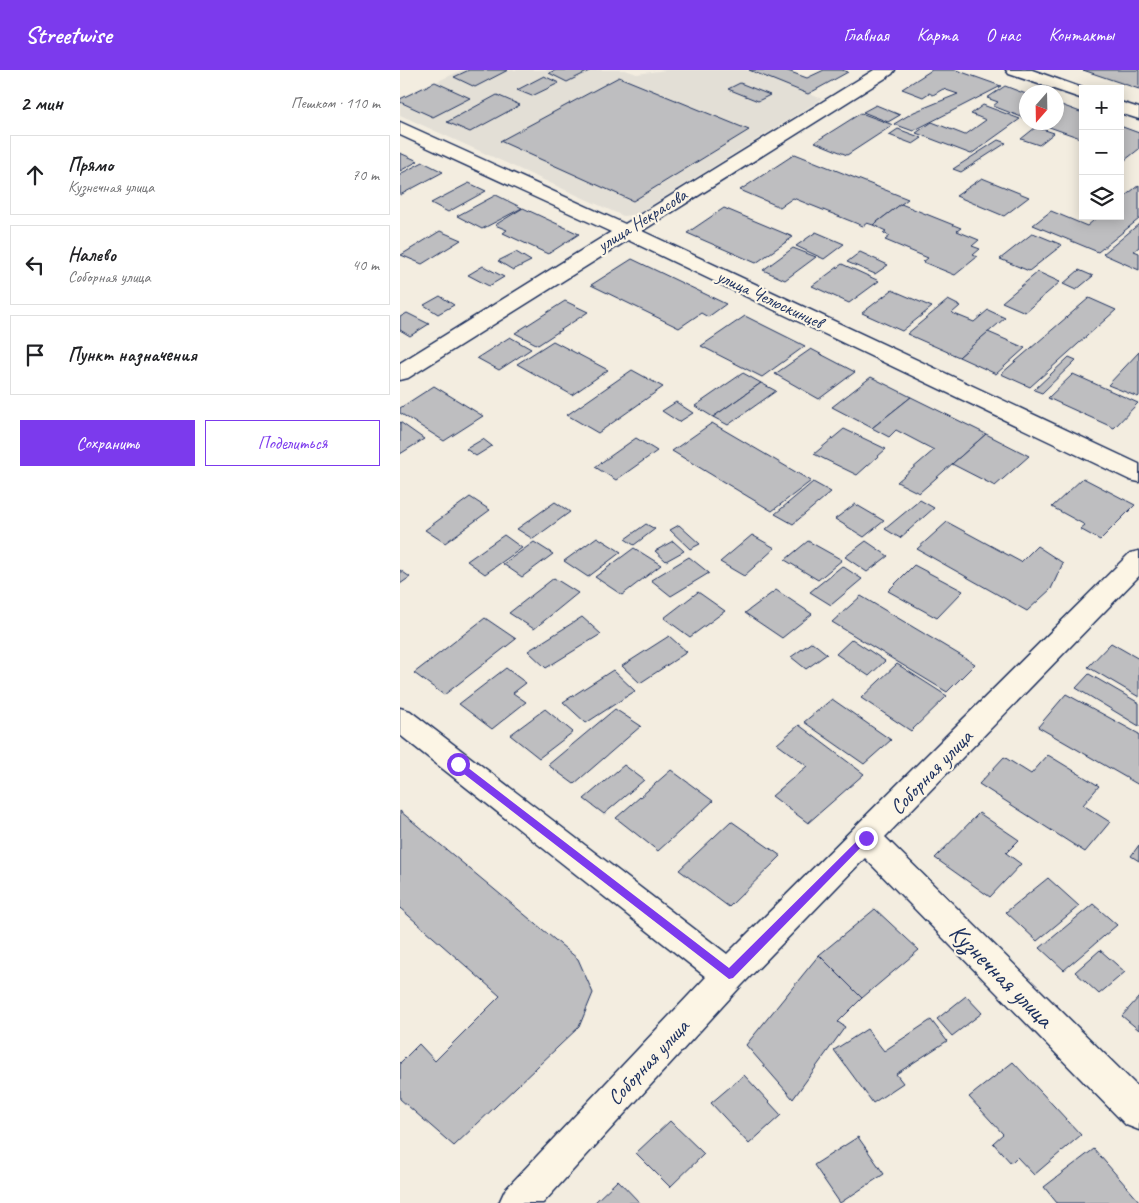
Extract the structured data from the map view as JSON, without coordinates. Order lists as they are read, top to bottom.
{
  "streets": {
    "street": [
      "улица Некрасова",
      "улица Челюскинцев",
      "Соборная улица",
      "Кузнечная улица"
    ]
  },
  "crossings": [
    ["улица Некрасова", "улица Челюскинцев"],
    ["Соборная улица", "Кузнечная улица"]
  ],
  "north": "bottom",
  "page": {
    "header": "Streetwise",
    "nav": [
      "Главная",
      "Карта",
      "О нас",
      "Контакты"
    ],
    "heading": ["2 мин", "Пешком · 110 m"],
    "map_buttons": ["+", "−"],
    "list": [
      ["Прямо", "Кузнечная улица", "70 m"],
      ["Налево", "Соборная улица", "40 m"],
      "Пункт назначения"
    ],
    "buttons": ["Сохранить", "Поделиться"]
  }
}
